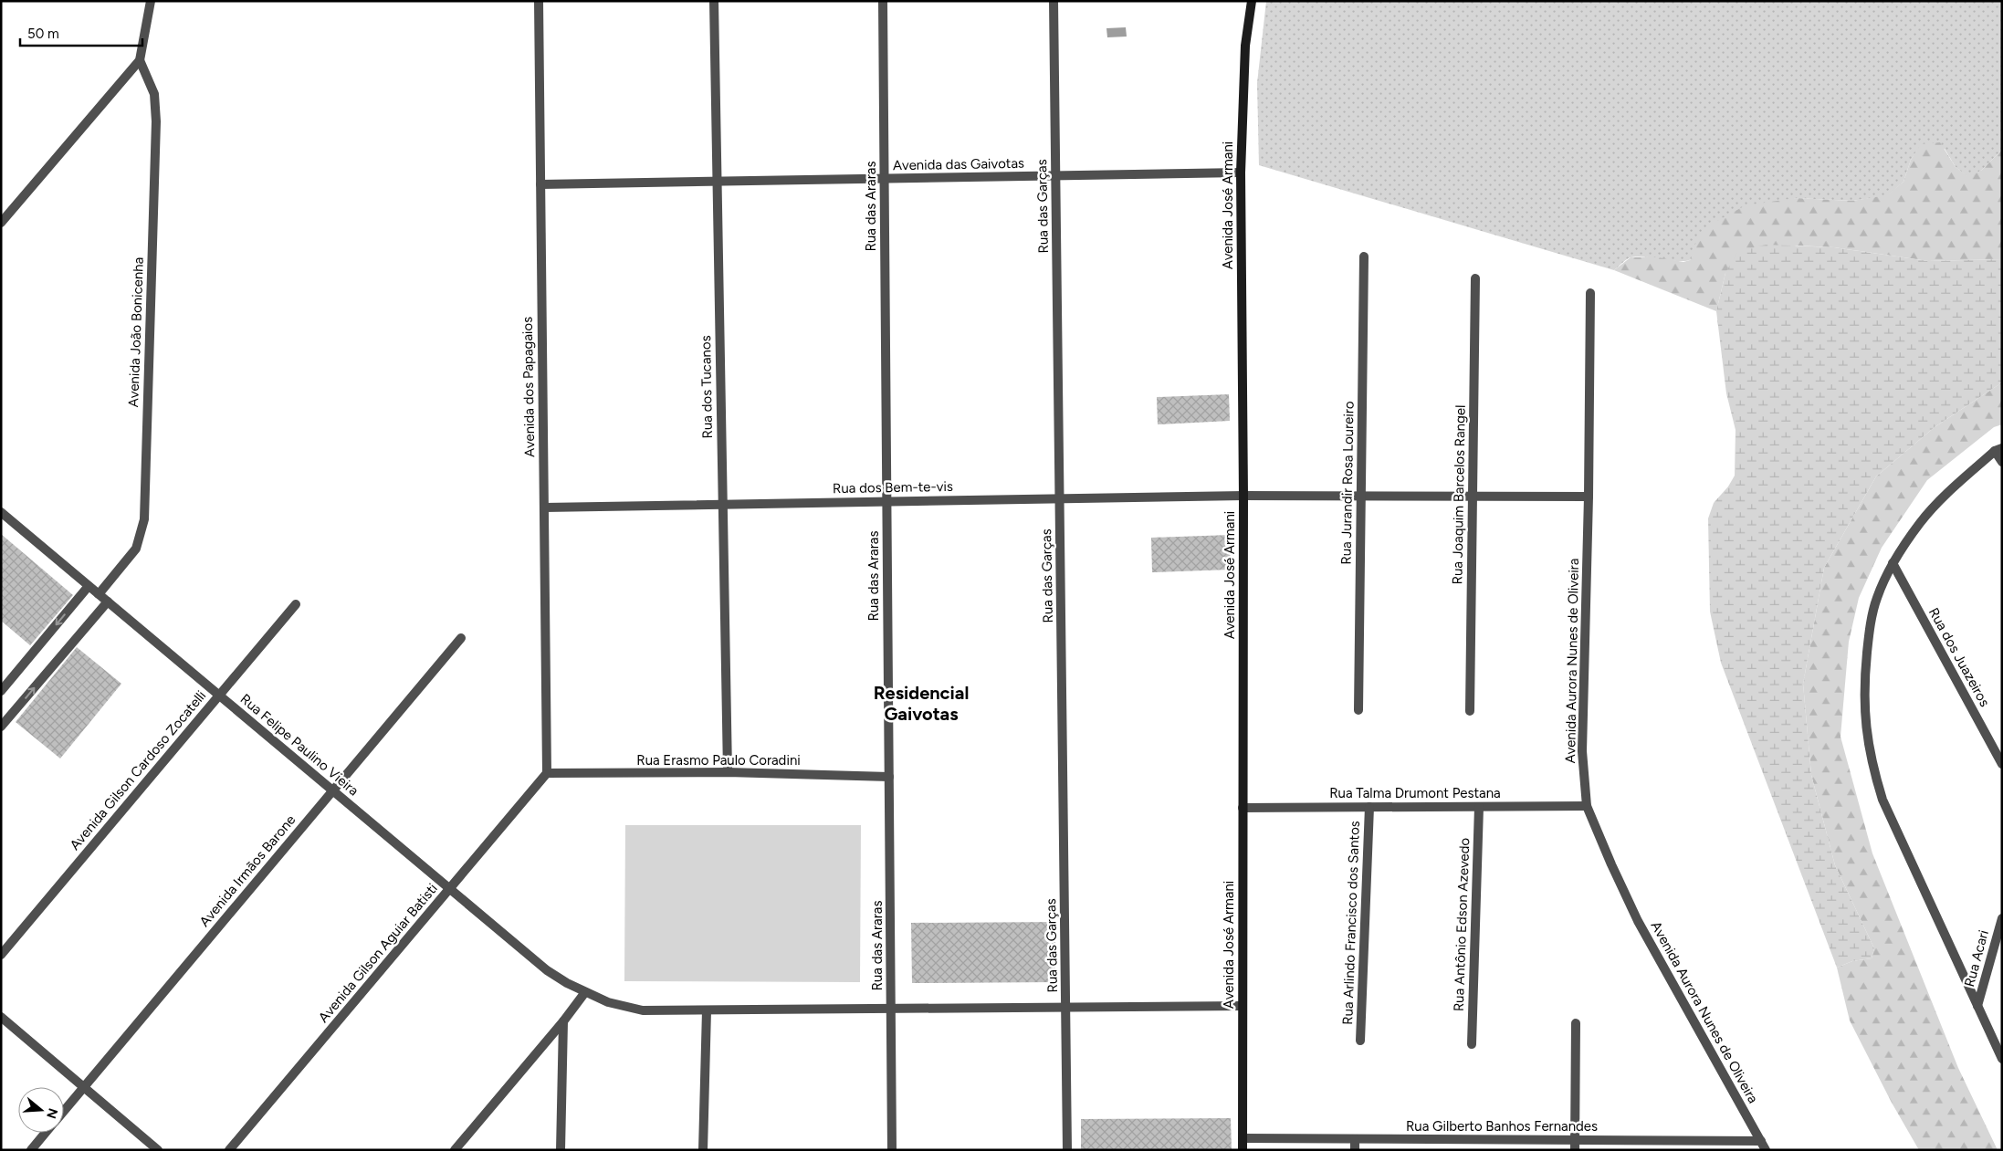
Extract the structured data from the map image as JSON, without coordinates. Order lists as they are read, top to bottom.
{
  "streets": {
    "main road": ["Avenida José Armani"],
    "street": [
      "Avenida das Gaivotas",
      "Rua das Araras",
      "Rua das Garças",
      "Avenida João Bonicenha",
      "Avenida dos Papagaios",
      "Rua dos Tucanos",
      "Rua Jurandir Rosa Loureiro",
      "Rua dos Bem-te-vis",
      "Rua Joaquim Barcelos Rangel",
      "Rua dos Juazeiros",
      "Avenida Aurora Nunes de Oliveira",
      "Rua Felipe Paulino Vieira",
      "Rua Erasmo Paulo Coradini",
      "Avenida Gilson Cardoso Zocatelli",
      "Rua Talma Drumont Pestana",
      "Avenida Irmãos Barone",
      "Rua Arlindo Francisco dos Santos",
      "Rua Antônio Edson Azevedo",
      "Avenida Gilson Aguiar Batisti",
      "Rua Acari",
      "Rua Gilberto Banhos Fernandes"
    ]
  },
  "crossings": [
    ["Avenida das Gaivotas", "Avenida José Armani"],
    ["Avenida das Gaivotas", "Rua das Araras"],
    ["Avenida das Gaivotas", "Rua das Garças"],
    ["Avenida das Gaivotas", "Avenida dos Papagaios"],
    ["Avenida das Gaivotas", "Rua dos Tucanos"],
    ["Avenida José Armani", "Rua dos Bem-te-vis"],
    ["Avenida José Armani", "Rua Felipe Paulino Vieira"],
    ["Avenida José Armani", "Rua Talma Drumont Pestana"],
    ["Avenida José Armani", "Rua Gilberto Banhos Fernandes"],
    ["Rua das Araras", "Rua dos Bem-te-vis"],
    ["Rua das Araras", "Rua Felipe Paulino Vieira"],
    ["Rua das Araras", "Rua Erasmo Paulo Coradini"],
    ["Rua das Garças", "Rua dos Bem-te-vis"],
    ["Rua das Garças", "Rua Felipe Paulino Vieira"],
    ["Avenida João Bonicenha", "Rua Felipe Paulino Vieira"],
    ["Avenida dos Papagaios", "Rua dos Bem-te-vis"],
    ["Avenida dos Papagaios", "Rua Erasmo Paulo Coradini"],
    ["Avenida dos Papagaios", "Avenida Gilson Aguiar Batisti"],
    ["Rua dos Tucanos", "Rua dos Bem-te-vis"],
    ["Rua dos Tucanos", "Rua Erasmo Paulo Coradini"],
    ["Rua Jurandir Rosa Loureiro", "Rua dos Bem-te-vis"],
    ["Rua dos Bem-te-vis", "Rua Joaquim Barcelos Rangel"],
    ["Rua dos Bem-te-vis", "Avenida Aurora Nunes de Oliveira"],
    ["Avenida Aurora Nunes de Oliveira", "Rua Talma Drumont Pestana"],
    ["Avenida Aurora Nunes de Oliveira", "Rua Gilberto Banhos Fernandes"],
    ["Rua Felipe Paulino Vieira", "Avenida Gilson Cardoso Zocatelli"],
    ["Rua Felipe Paulino Vieira", "Avenida Irmãos Barone"],
    ["Rua Felipe Paulino Vieira", "Avenida Gilson Aguiar Batisti"],
    ["Rua Erasmo Paulo Coradini", "Avenida Gilson Aguiar Batisti"],
    ["Rua Talma Drumont Pestana", "Rua Arlindo Francisco dos Santos"],
    ["Rua Talma Drumont Pestana", "Rua Antônio Edson Azevedo"]
  ],
  "districts": ["Residencial Gaivotas"],
  "scale_bar": "50 m",
  "north": "right"
}
